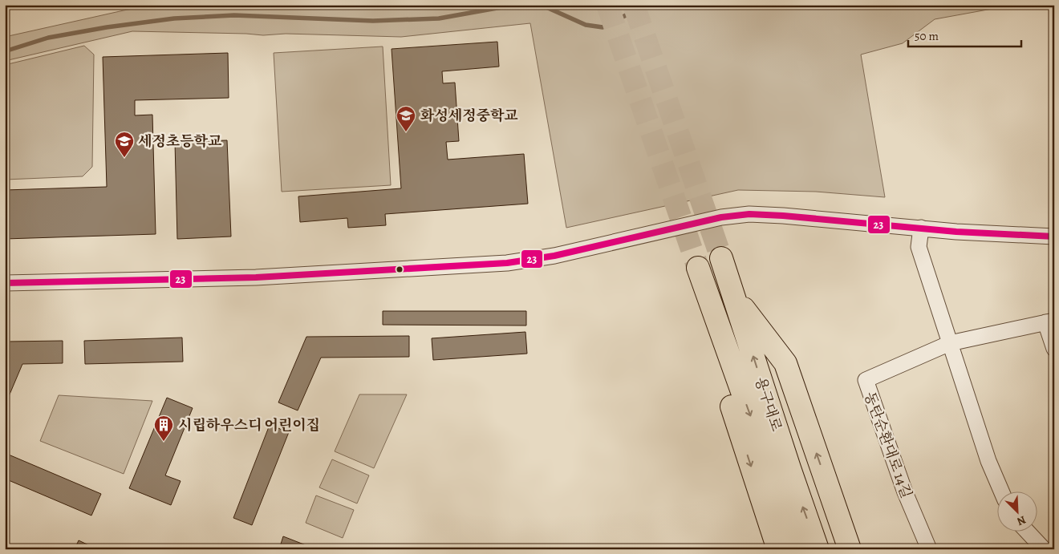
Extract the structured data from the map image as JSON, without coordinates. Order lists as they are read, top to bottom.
{
  "streets": {
    "highway": ["용구대로"],
    "street": ["동탄순환대로 14길"]
  },
  "places": {
    "school or university": ["화성세정중학교", "세정초등학교"],
    "building": ["시립하우스디 어린이집"]
  },
  "lines": ["transit line 23"],
  "scale_bar": "50 m",
  "north": "bottom right"
}
